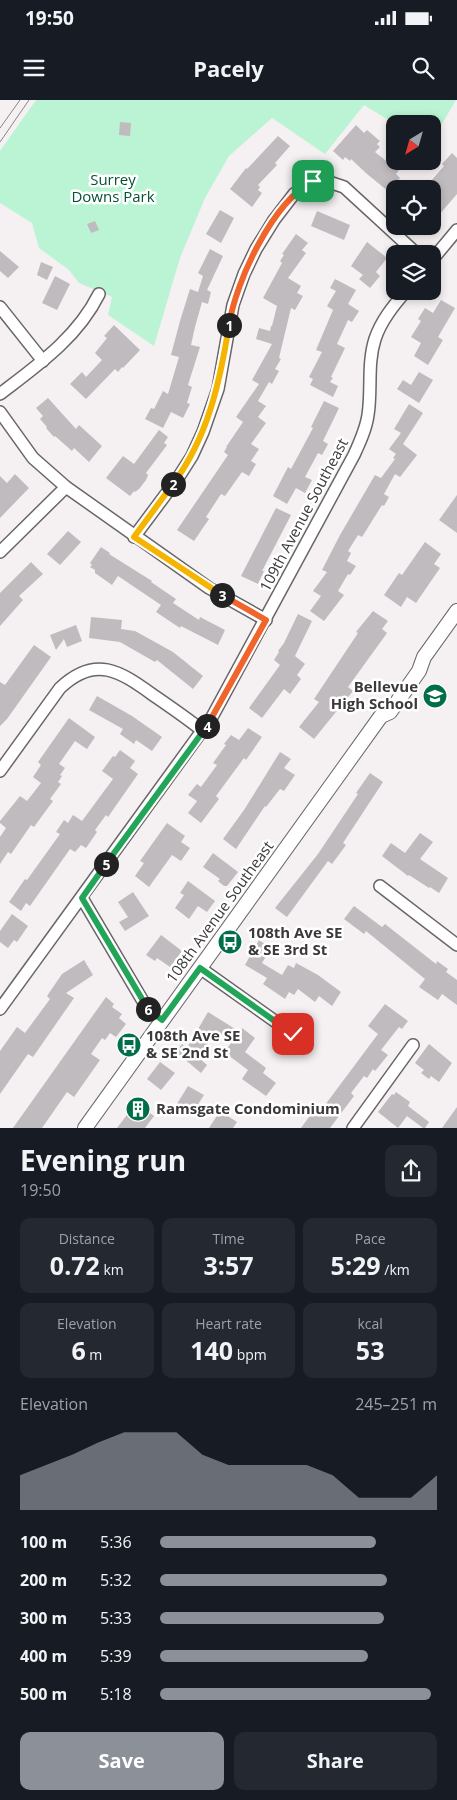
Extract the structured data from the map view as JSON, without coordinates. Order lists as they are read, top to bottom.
{
  "streets": {
    "street": ["109th Avenue Southeast", "108th Avenue Southeast"]
  },
  "parks": ["Surrey Downs Park"],
  "places": {
    "school or university": ["Bellevue High School"],
    "bus stop": ["108th Ave SE & SE 3rd St", "108th Ave SE & SE 2nd St"],
    "building": ["Ramsgate Condominium"]
  },
  "north": "bottom left",
  "page": {
    "status": "19:50",
    "header": "Pacely",
    "pins": [
      "1",
      "2",
      "3",
      "4",
      "5",
      "6"
    ],
    "heading": ["Evening run", "19:50"],
    "stats": [
      ["Distance", "0.72 km"],
      ["Time", "3:57"],
      ["Pace", "5:29 /km"],
      ["Elevation", "6 m"],
      ["Heart rate", "140 bpm"],
      ["kcal", "53"]
    ],
    "chart": ["Elevation", "245–251 m"],
    "list": [
      {
        "name": "100 m",
        "note": "5:36"
      },
      {
        "name": "200 m",
        "note": "5:32"
      },
      {
        "name": "300 m",
        "note": "5:33"
      },
      {
        "name": "400 m",
        "note": "5:39"
      },
      {
        "name": "500 m",
        "note": "5:18"
      }
    ],
    "buttons": ["Save", "Share"]
  }
}
